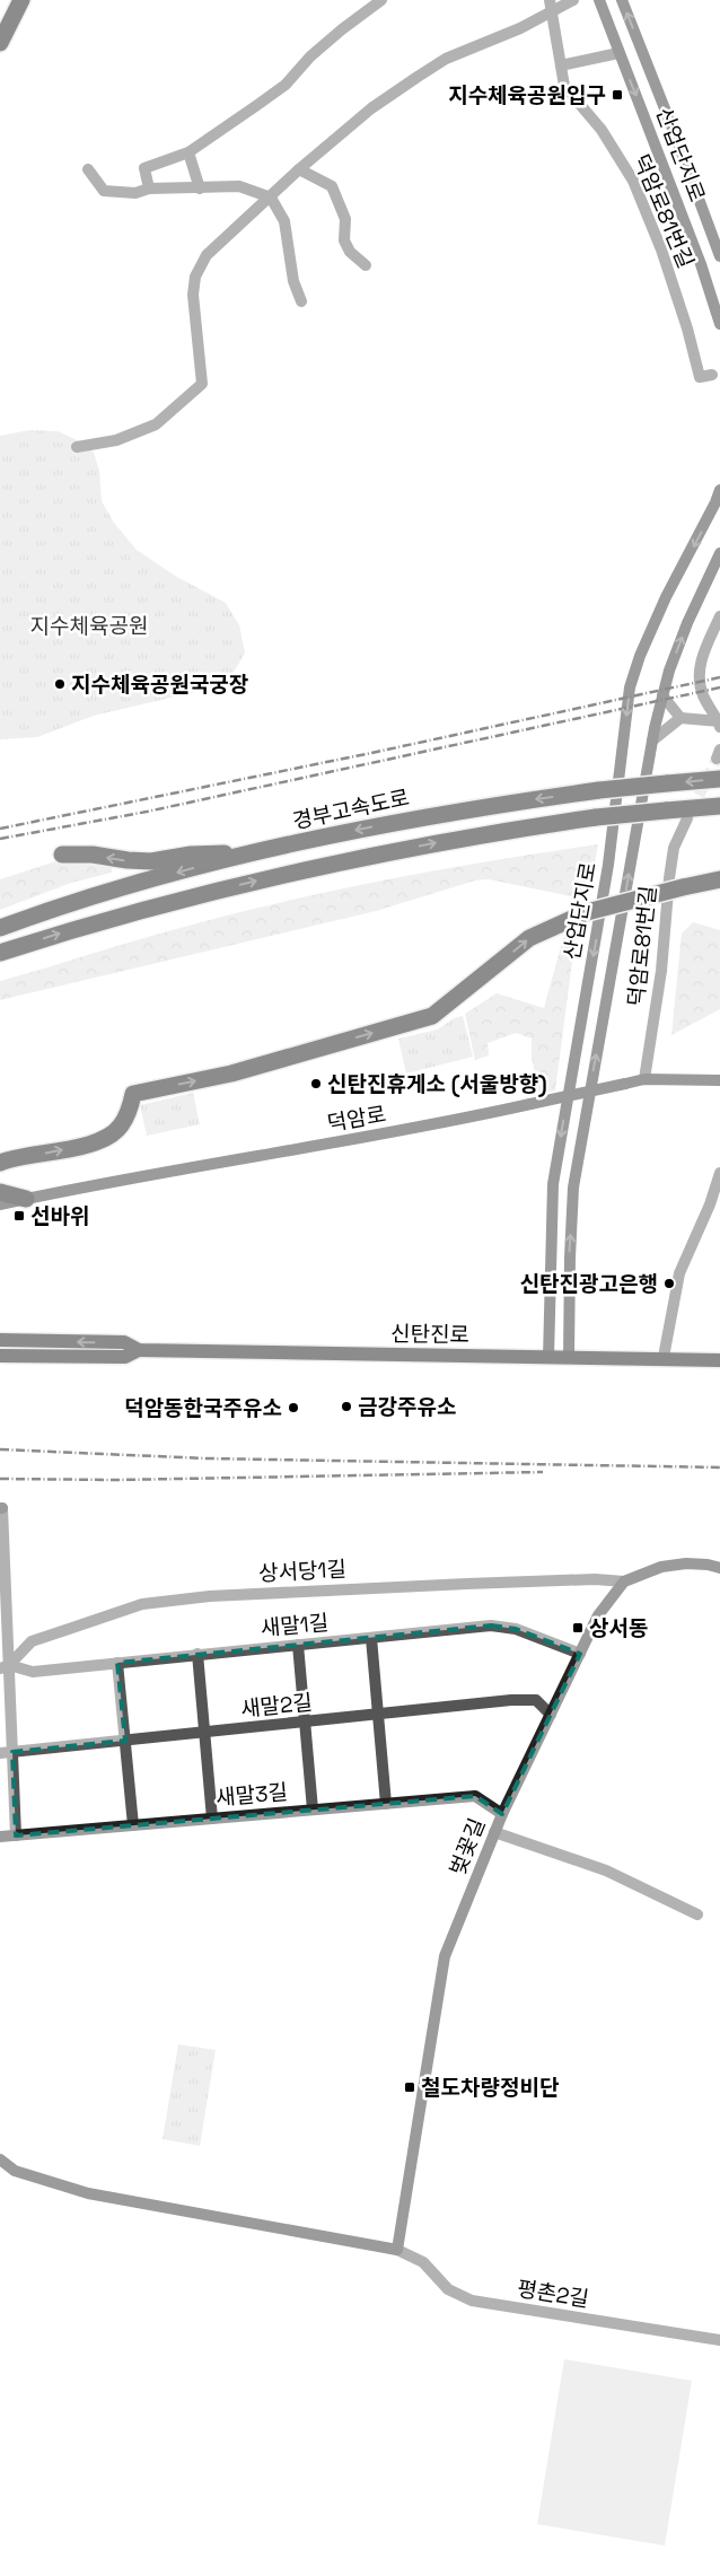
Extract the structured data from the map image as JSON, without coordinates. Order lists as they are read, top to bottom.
{
  "streets": {
    "highway": ["경부고속도로"],
    "main road": ["신탄진로"],
    "street": [
      "산업단지로",
      "덕암로81번길",
      "덕암로",
      "상서당1길",
      "새말1길",
      "새말2길",
      "새말3길",
      "벚꽃길",
      "평촌2길"
    ]
  },
  "crossings": [
    ["산업단지로", "신탄진로"],
    ["덕암로81번길", "덕암로"],
    ["상서당1길", "새말1길"],
    ["상서당1길", "벚꽃길"],
    ["새말1길", "벚꽃길"],
    ["새말2길", "벚꽃길"],
    ["새말3길", "벚꽃길"],
    ["벚꽃길", "평촌2길"]
  ],
  "parks": ["지수체육공원"],
  "places": {
    "transit": [
      "지수체육공원입구",
      "선바위",
      "상서동",
      "철도차량정비단"
    ],
    "other": [
      "지수체육공원국궁장",
      "신탄진휴게소 (서울방향)",
      "신탄진광고은행",
      "금강주유소",
      "덕암동한국주유소"
    ]
  }
}
